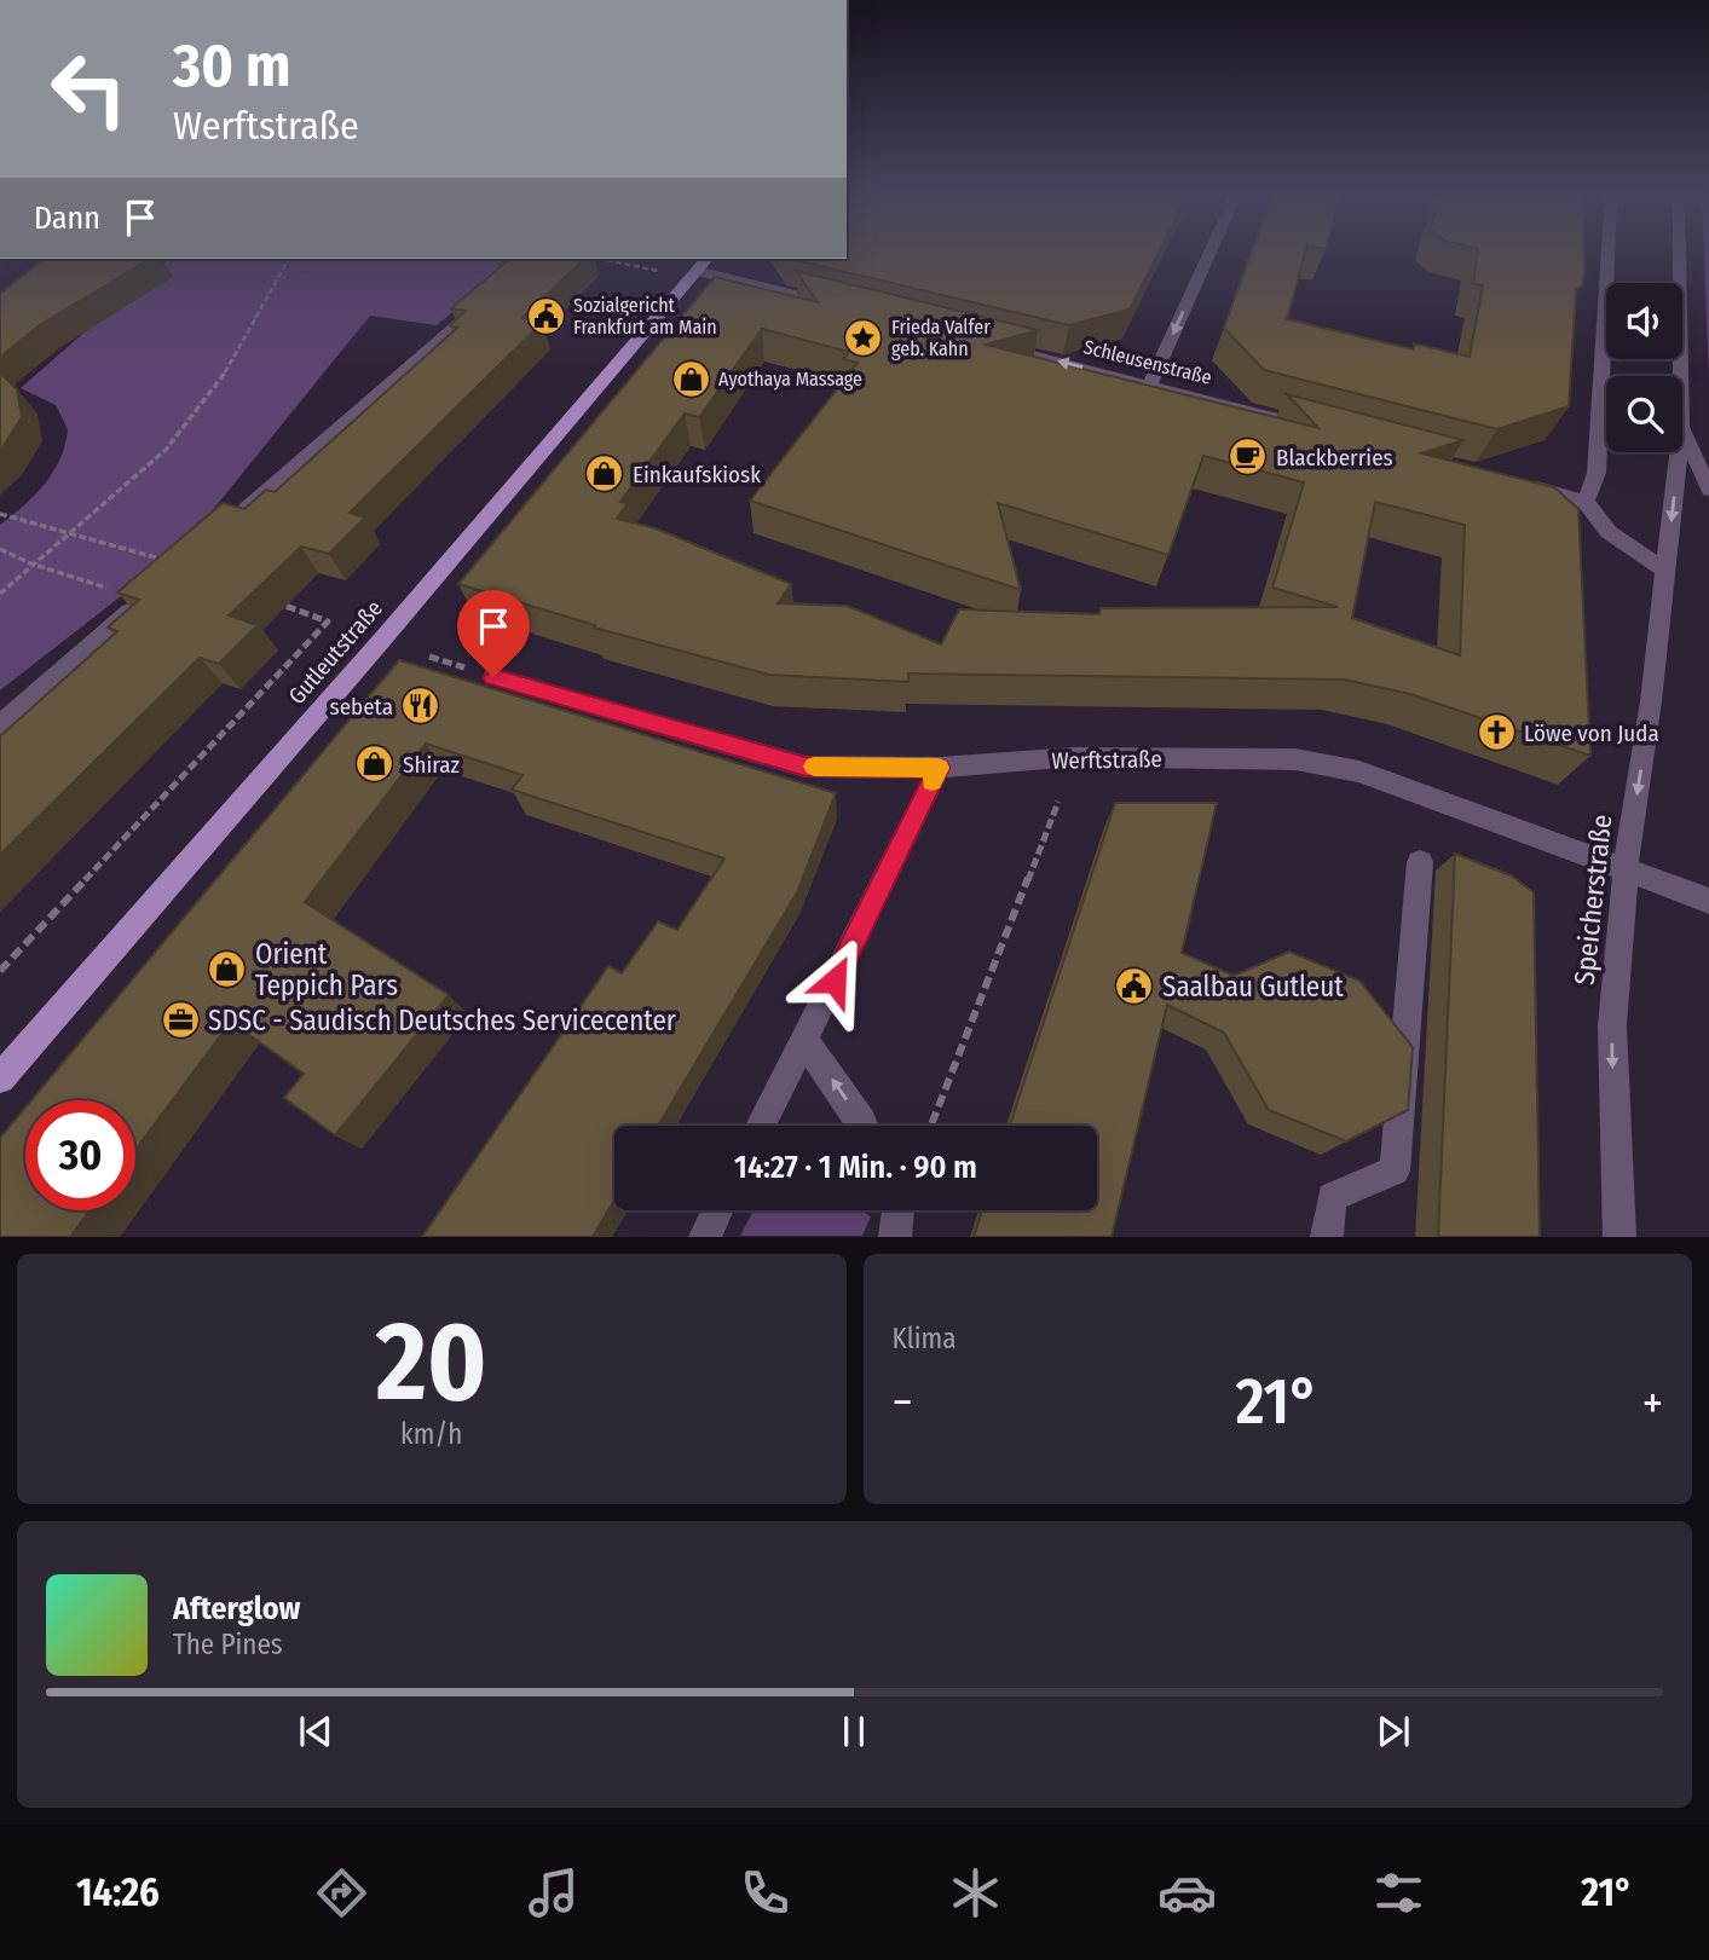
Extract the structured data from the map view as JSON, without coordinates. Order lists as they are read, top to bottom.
{
  "streets": {
    "main road": ["Gutleutstraße"],
    "street": ["Schleusenstraße", "Werftstraße", "Speicherstraße"]
  },
  "crossings": [
    ["Werftstraße", "Speicherstraße"]
  ],
  "one_way": ["Schleusenstraße", "Speicherstraße"],
  "places": {
    "public building": ["Sozialgericht Frankfurt am Main", "Saalbau Gutleut"],
    "place": ["Frieda Valfer geb. Kahn"],
    "shop": [
      "Ayothaya Massage",
      "Einkaufskiosk",
      "Shiraz",
      "Orient Teppich Pars"
    ],
    "cafe": ["Blackberries"],
    "restaurant": ["sebeta"],
    "church": ["Löwe von Juda"],
    "office": ["SDSC - Saudisch Deutsches Servicecenter"]
  },
  "page": {
    "turn": ["30 m", "Werftstraße"],
    "then": "Dann",
    "limit": "30",
    "trip": "14:27 · 1 Min. · 90 m",
    "tile": [
      ["20", "km/h"],
      "Klima"
    ],
    "heat": ["−", "21°", "+"],
    "song": ["Afterglow", "The Pines"],
    "tabs": ["14:26", "21°"]
  }
}
